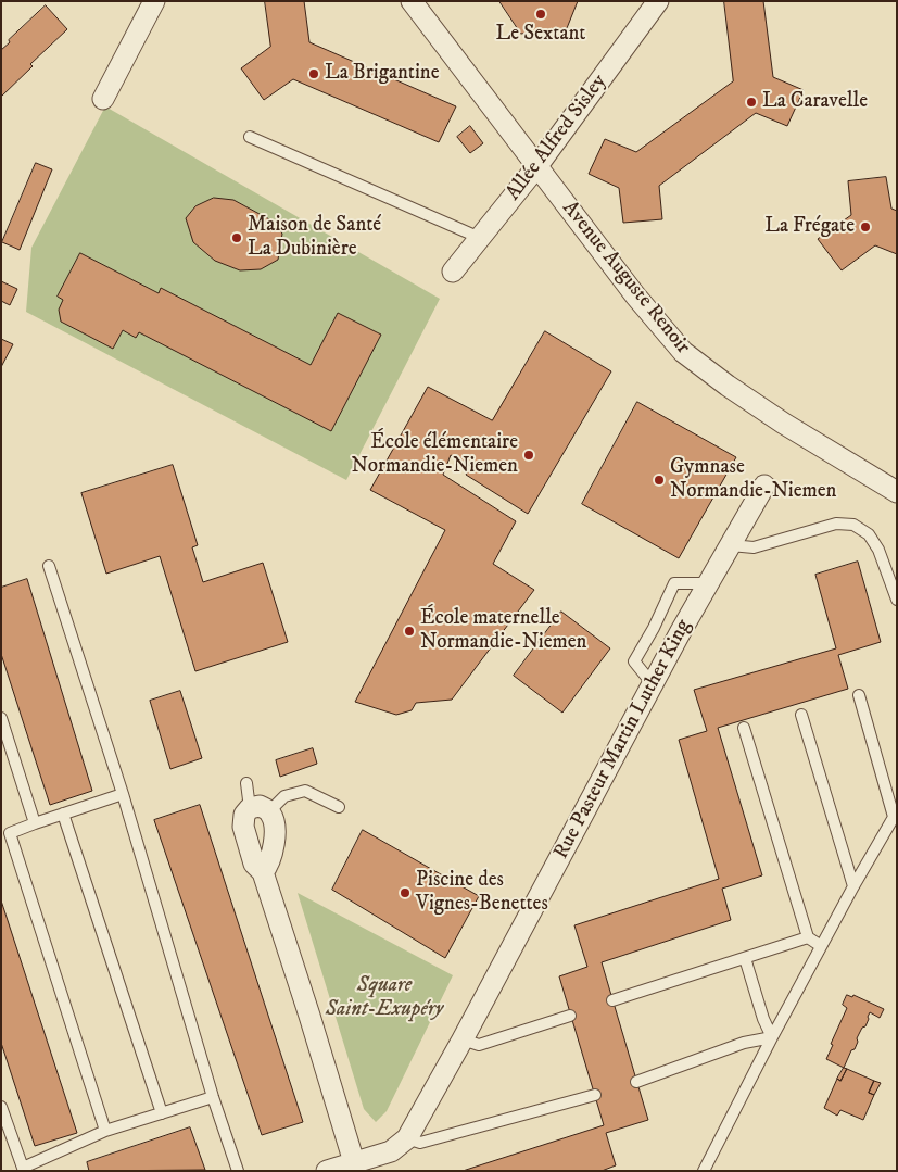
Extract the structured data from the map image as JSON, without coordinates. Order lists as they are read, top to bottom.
{
  "streets": {
    "street": ["Allée Alfred Sisley", "Avenue Auguste Renoir", "Rue Pasteur Martin Luther King"]
  },
  "crossings": [
    ["Allée Alfred Sisley", "Avenue Auguste Renoir"]
  ],
  "parks": ["Square Saint-Exupéry"],
  "places": [
    "Le Sextant",
    "La Brigantine",
    "La Caravelle",
    "La Frégate",
    "Maison de Santé La Dubinière",
    "École élémentaire Normandie-Niemen",
    "Gymnase Normandie-Niemen",
    "École maternelle Normandie-Niemen",
    "Piscine des Vignes-Benettes"
  ]
}
